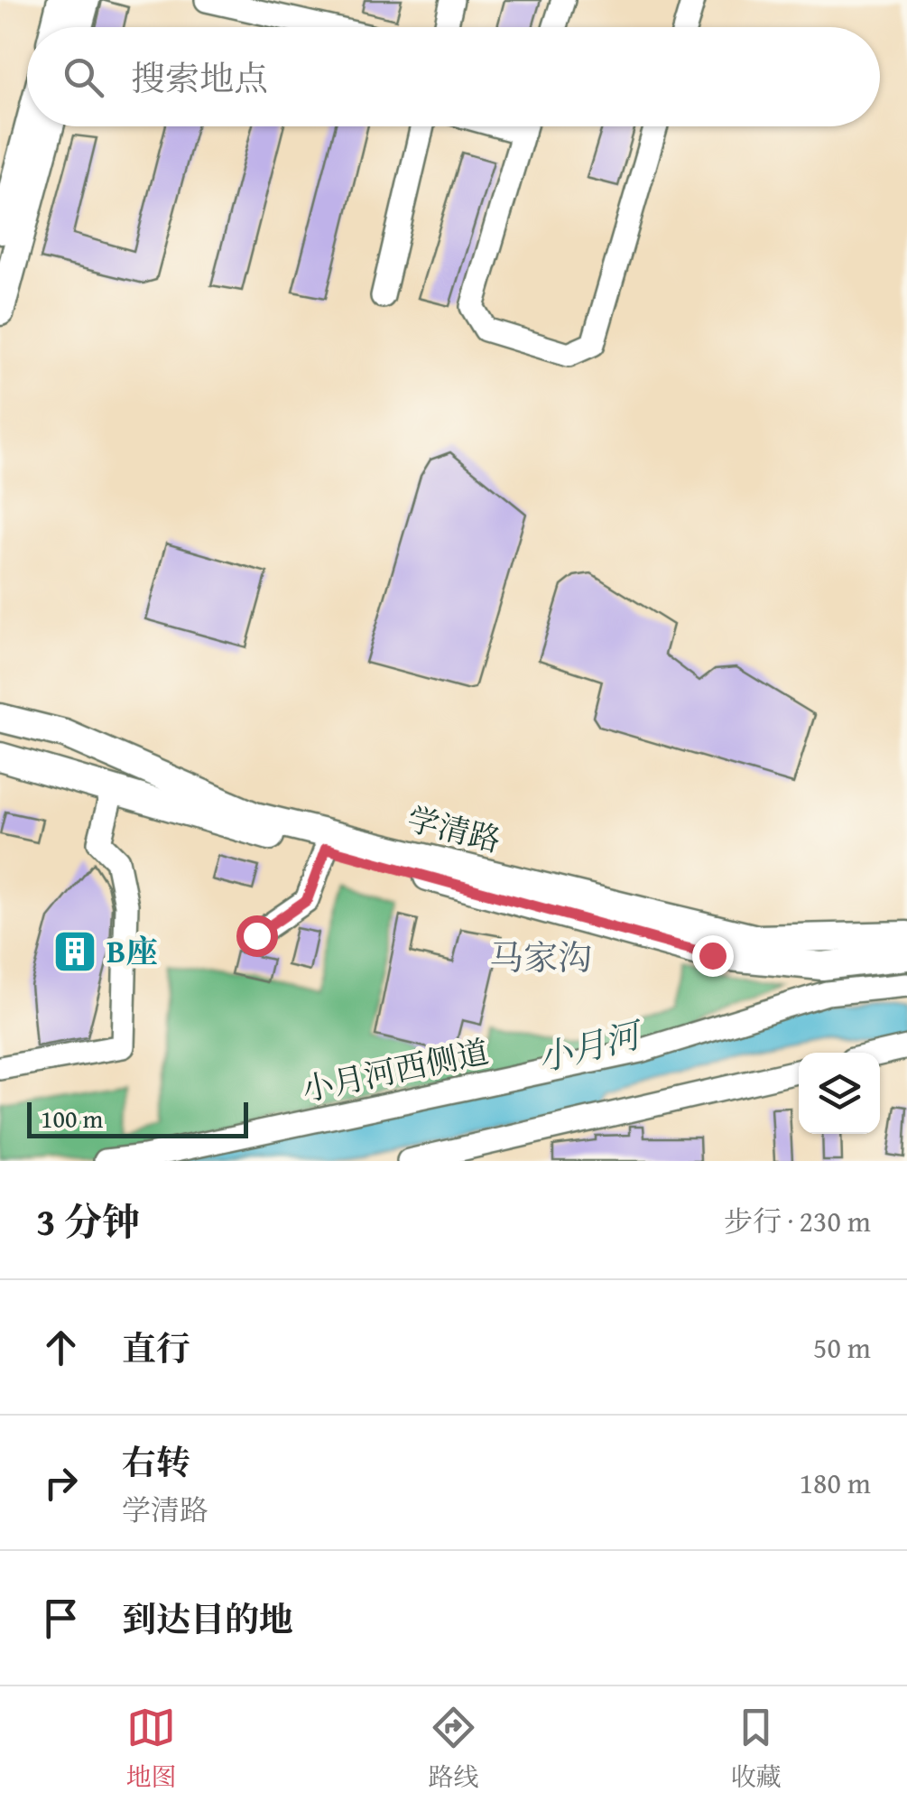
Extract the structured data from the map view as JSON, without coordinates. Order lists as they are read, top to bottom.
{
  "streets": {
    "main road": ["学清路"],
    "street": ["小月河西侧道"]
  },
  "districts": ["马家沟"],
  "water": ["小月河"],
  "places": {
    "building": ["B座"]
  },
  "scale_bar": "100 m",
  "page": {
    "search": "搜索地点",
    "scale": "100 m",
    "heading": ["3 分钟", "步行 · 230 m"],
    "list": [
      ["直行", "50 m"],
      ["右转", "学清路", "180 m"],
      "到达目的地"
    ],
    "nav": ["地图", "路线", "收藏"]
  }
}
